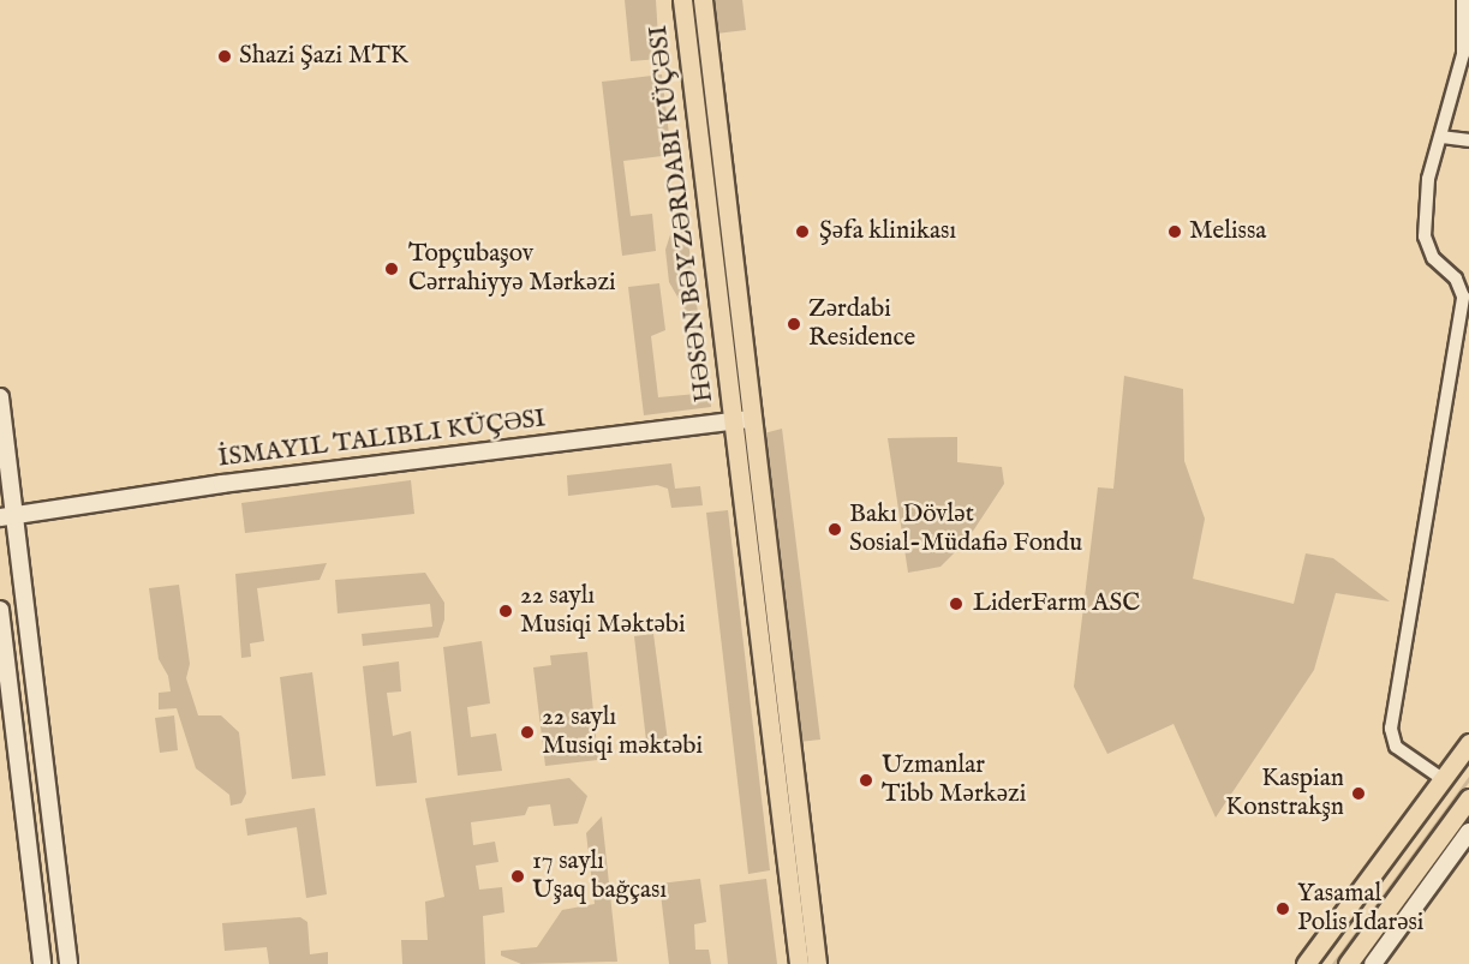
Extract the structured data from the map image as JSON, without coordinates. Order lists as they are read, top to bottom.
{
  "streets": {
    "main road": ["HƏSƏN BƏY ZƏRDABI KÜÇƏSI"]
  },
  "places": [
    "Shazi Şazi MTK",
    "Şəfa klinikası",
    "Melissa",
    "Topçubaşov Cərrahiyyə Mərkəzi",
    "Zərdabi Residence",
    "Bakı Dövlət Sosial-Müdafiə Fondu",
    "LiderFarm ASC",
    "22 saylı Musiqi Məktəbi",
    "22 saylı Musiqi məktəbi",
    "Uzmanlar Tibb Mərkəzi",
    "Kaspian Konstrakşn",
    "17 saylı Uşaq bağçası",
    "Yasamal Polis Idarəsi"
  ]
}
